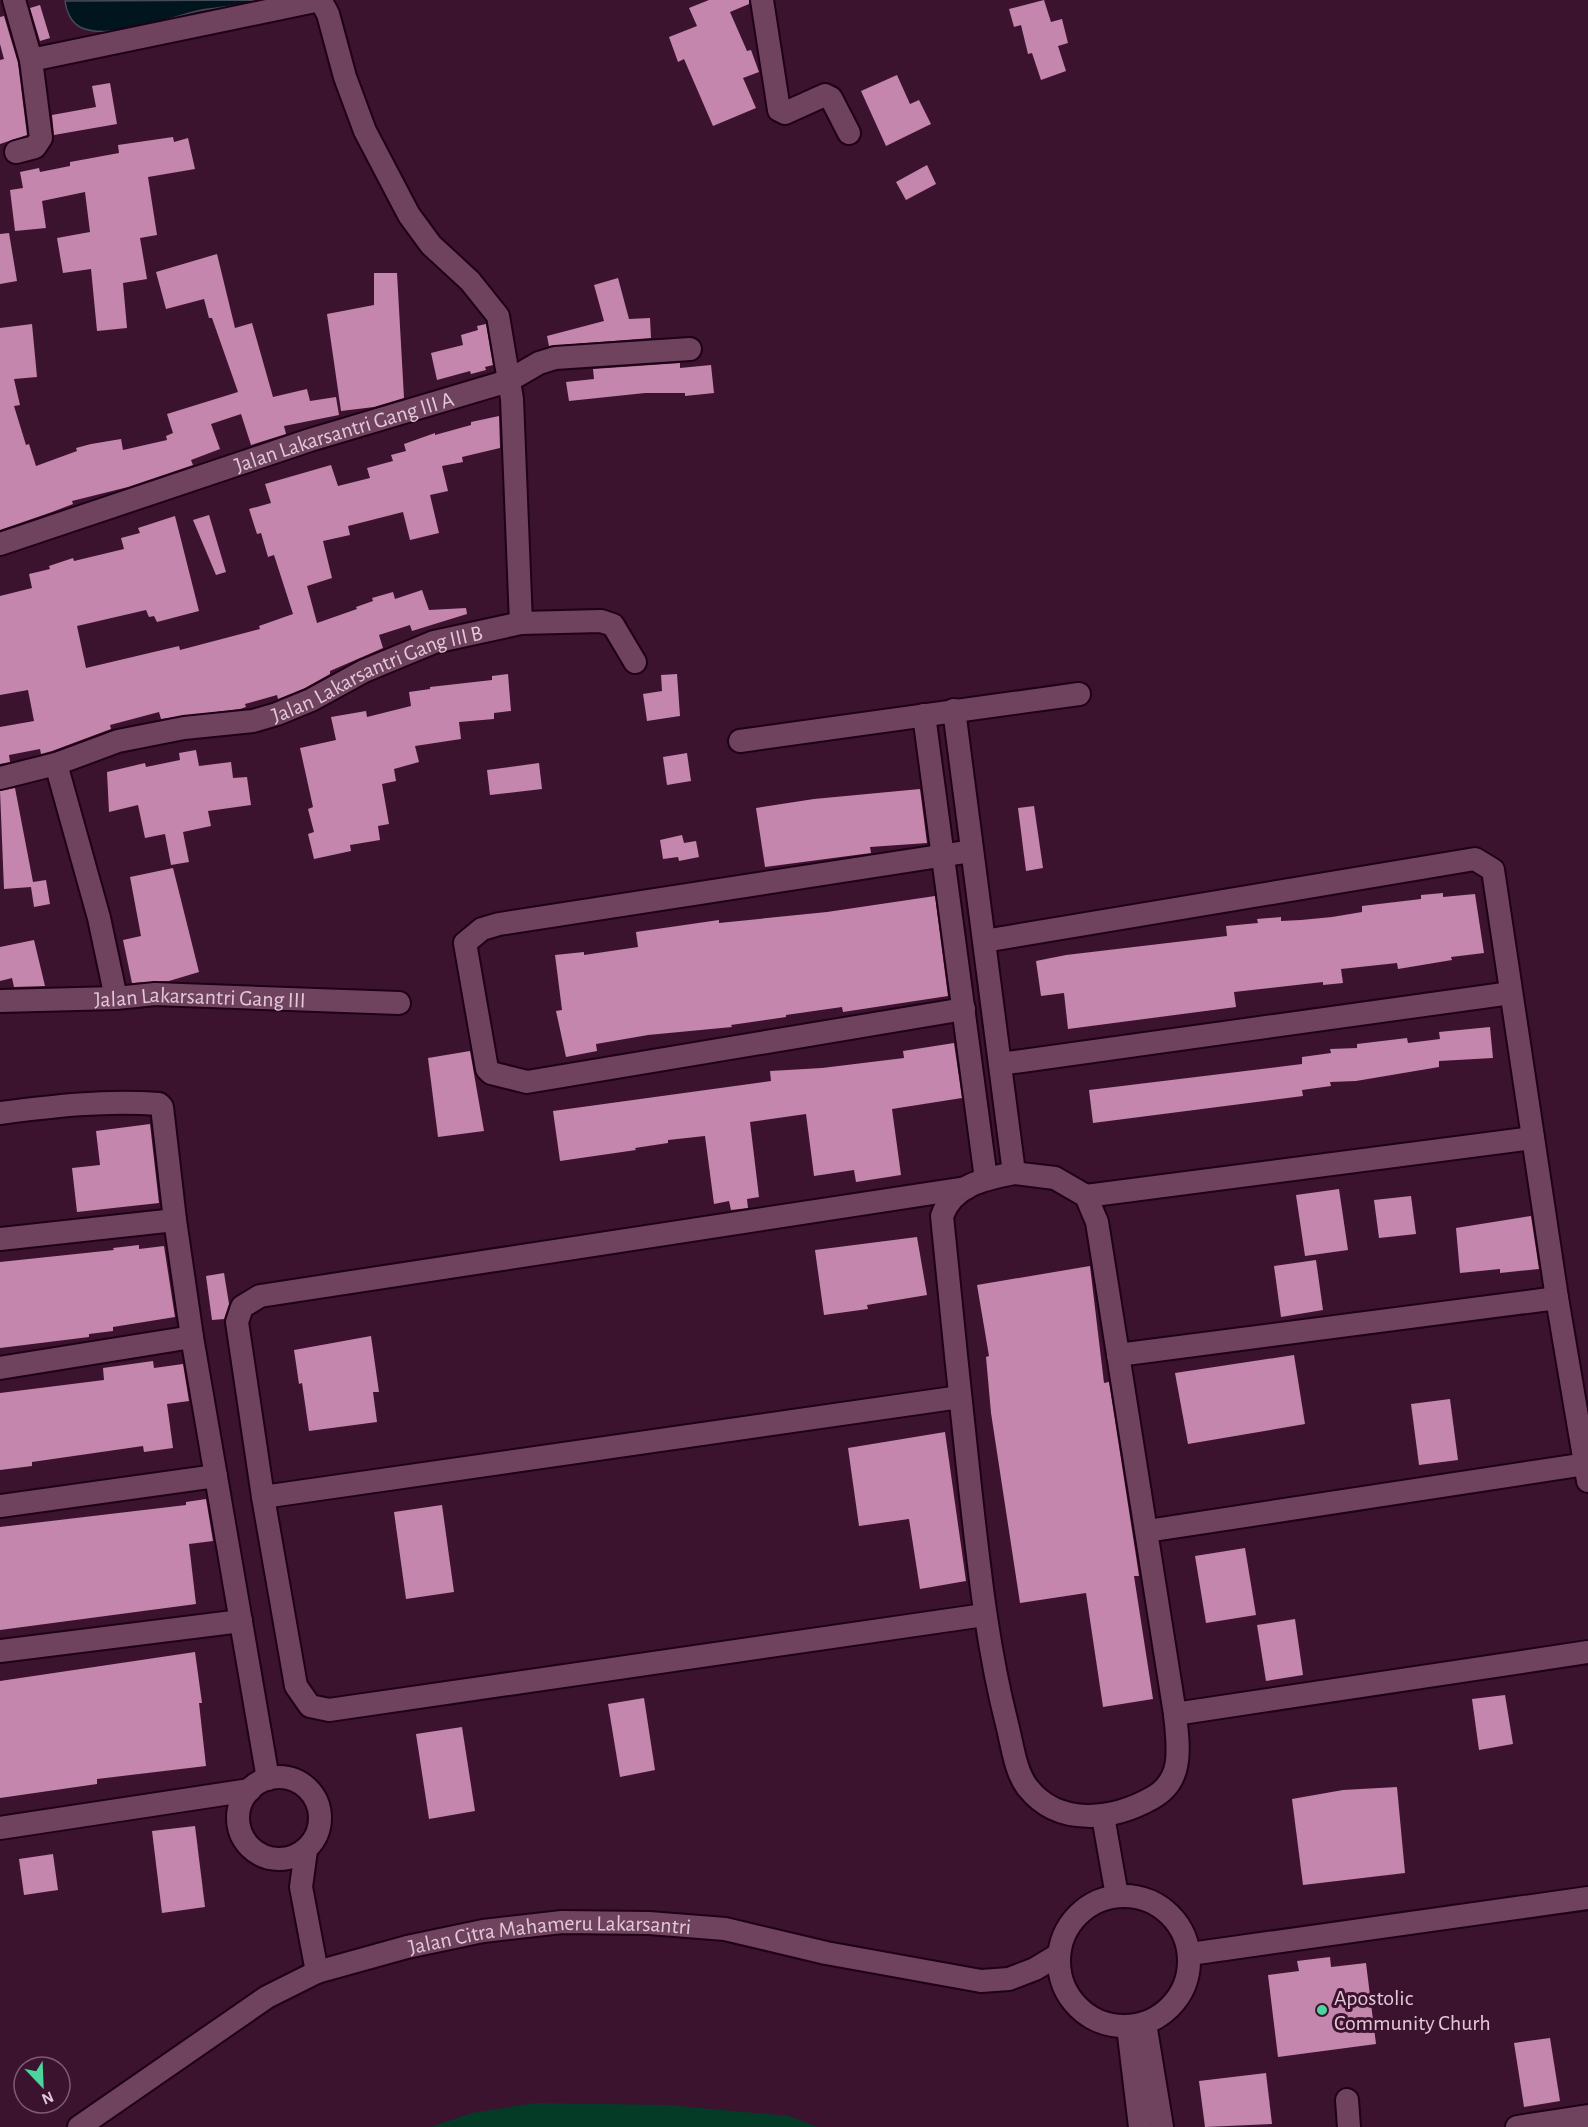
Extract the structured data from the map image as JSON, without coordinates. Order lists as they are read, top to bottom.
{
  "streets": {
    "street": [
      "Jalan Lakarsantri Gang III A",
      "Jalan Lakarsantri Gang III B",
      "Jalan Lakarsantri Gang III",
      "Jalan Citra Mahameru Lakarsantri"
    ]
  },
  "places": ["Apostolic Community Churh"],
  "north": "bottom right"
}
